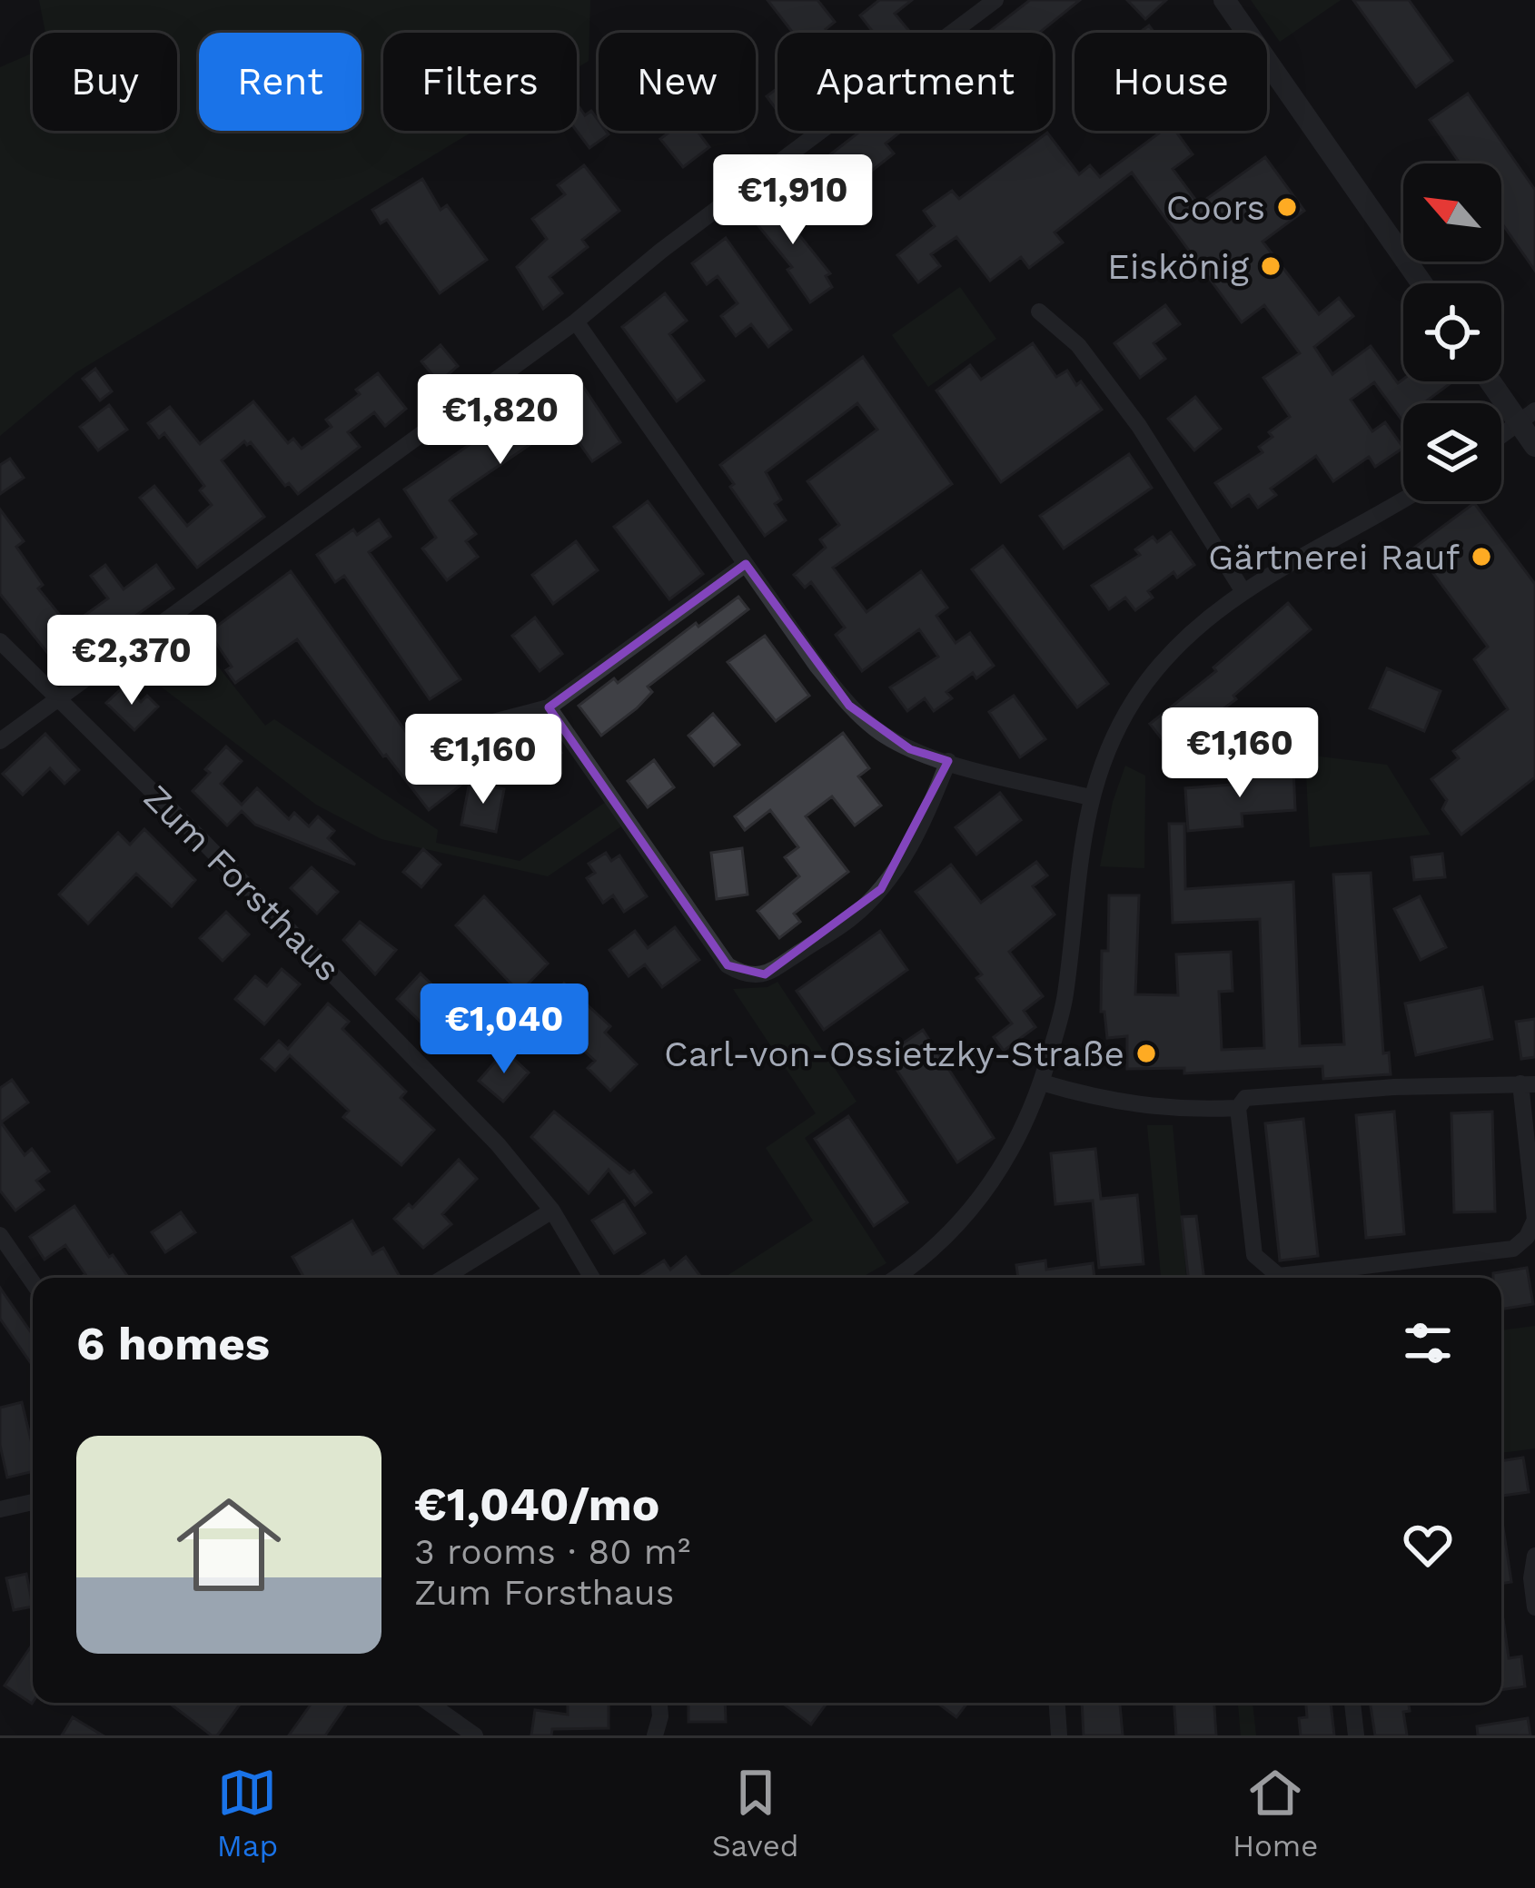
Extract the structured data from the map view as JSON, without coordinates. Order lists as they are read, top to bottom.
{
  "streets": {
    "street": ["Zum Forsthaus"]
  },
  "places": [
    "Coors",
    "Eiskönig",
    "Gärtnerei Rauf",
    "Carl-von-Ossietzky-Straße"
  ],
  "north": "top left",
  "page": {
    "chip": [
      "Buy",
      "Rent",
      "Filters",
      "New",
      "Apartment",
      "House"
    ],
    "price": [
      "€1,910",
      "€1,820",
      "€2,370",
      "€1,160",
      "€1,160",
      "€1,040"
    ],
    "heading": "6 homes",
    "list": [
      {
        "name": "€1,040/mo",
        "note": "3 rooms · 80 m² · Zum Forsthaus"
      }
    ],
    "tabs": ["Map", "Saved", "Home"]
  }
}
